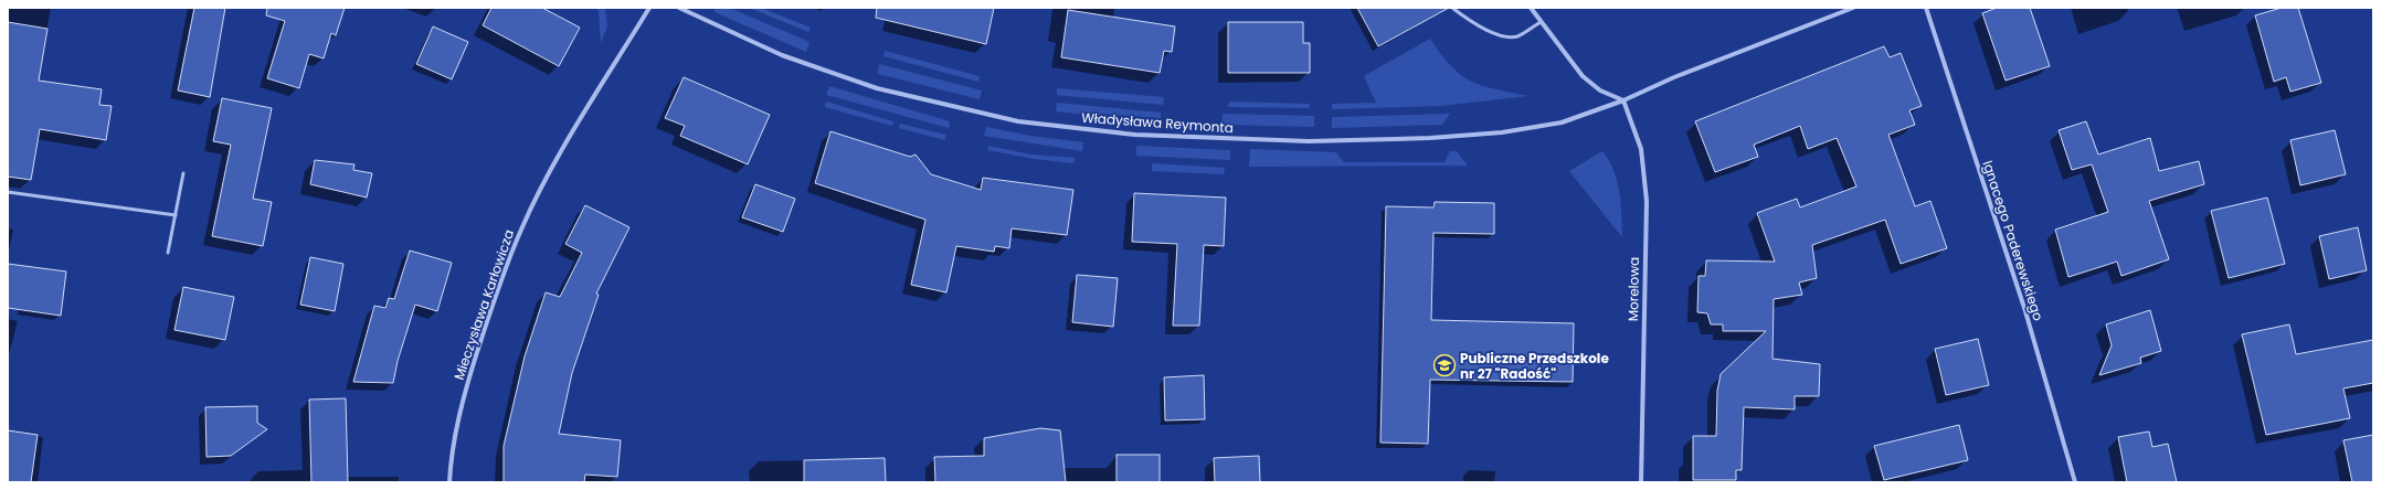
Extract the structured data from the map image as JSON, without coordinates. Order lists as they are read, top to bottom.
{
  "streets": {
    "street": [
      "Władysława Reymonta",
      "Ignacego Paderewskiego",
      "Morelowa",
      "Mieczysława Karłowicza"
    ]
  },
  "crossings": [
    ["Władysława Reymonta", "Morelowa"]
  ],
  "places": {
    "school or university": ["Publiczne Przedszkole nr 27 \"Radość\""]
  }
}
